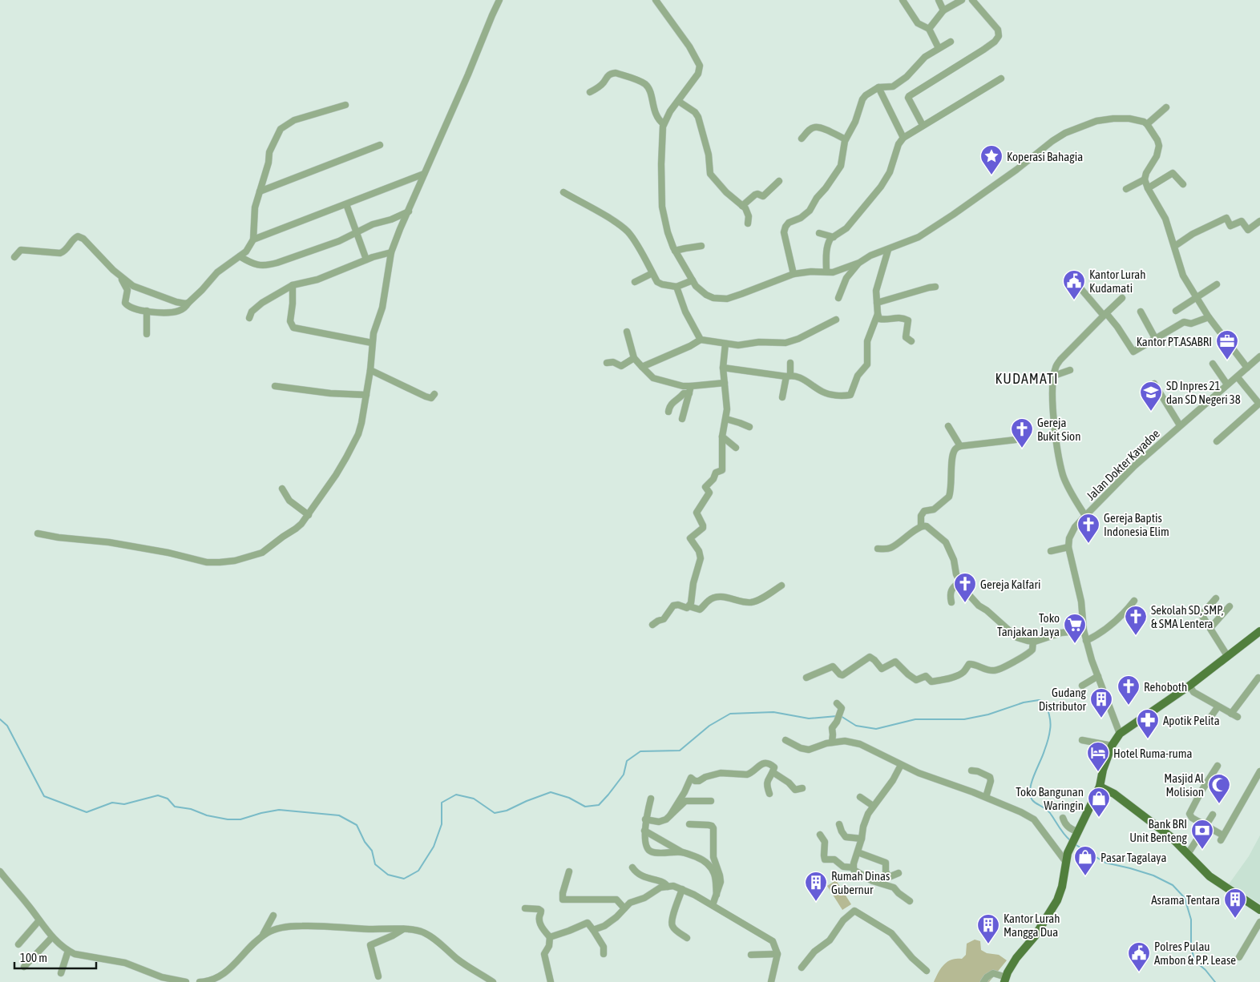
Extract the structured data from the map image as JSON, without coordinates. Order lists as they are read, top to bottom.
{
  "streets": {
    "street": ["Jalan Dokter Kayadoe"]
  },
  "districts": ["KUDAMATI"],
  "places": {
    "place": ["Koperasi Bahagia"],
    "public building": ["Kantor Lurah Kudamati", "Polres Pulau Ambon & P.P. Lease"],
    "office": ["Kantor PT.ASABRI"],
    "school or university": ["SD Inpres 21 dan SD Negeri 38"],
    "church": [
      "Gereja Bukit Sion",
      "Gereja Baptis Indonesia Elim",
      "Gereja Kalfari",
      "Sekolah SD, SMP, & SMA Lentera",
      "Rehoboth"
    ],
    "supermarket": ["Toko Tanjakan Jaya"],
    "building": [
      "Gudang Distributor",
      "Rumah Dinas Gubernur",
      "Asrama Tentara",
      "Kantor Lurah Mangga Dua"
    ],
    "pharmacy": ["Apotik Pelita"],
    "hotel": ["Hotel Ruma-ruma"],
    "mosque": ["Masjid Al Molision"],
    "shop": ["Toko Bangunan Waringin", "Pasar Tagalaya"],
    "bank": ["Bank BRI Unit Benteng"]
  },
  "scale_bar": "100 m"
}
